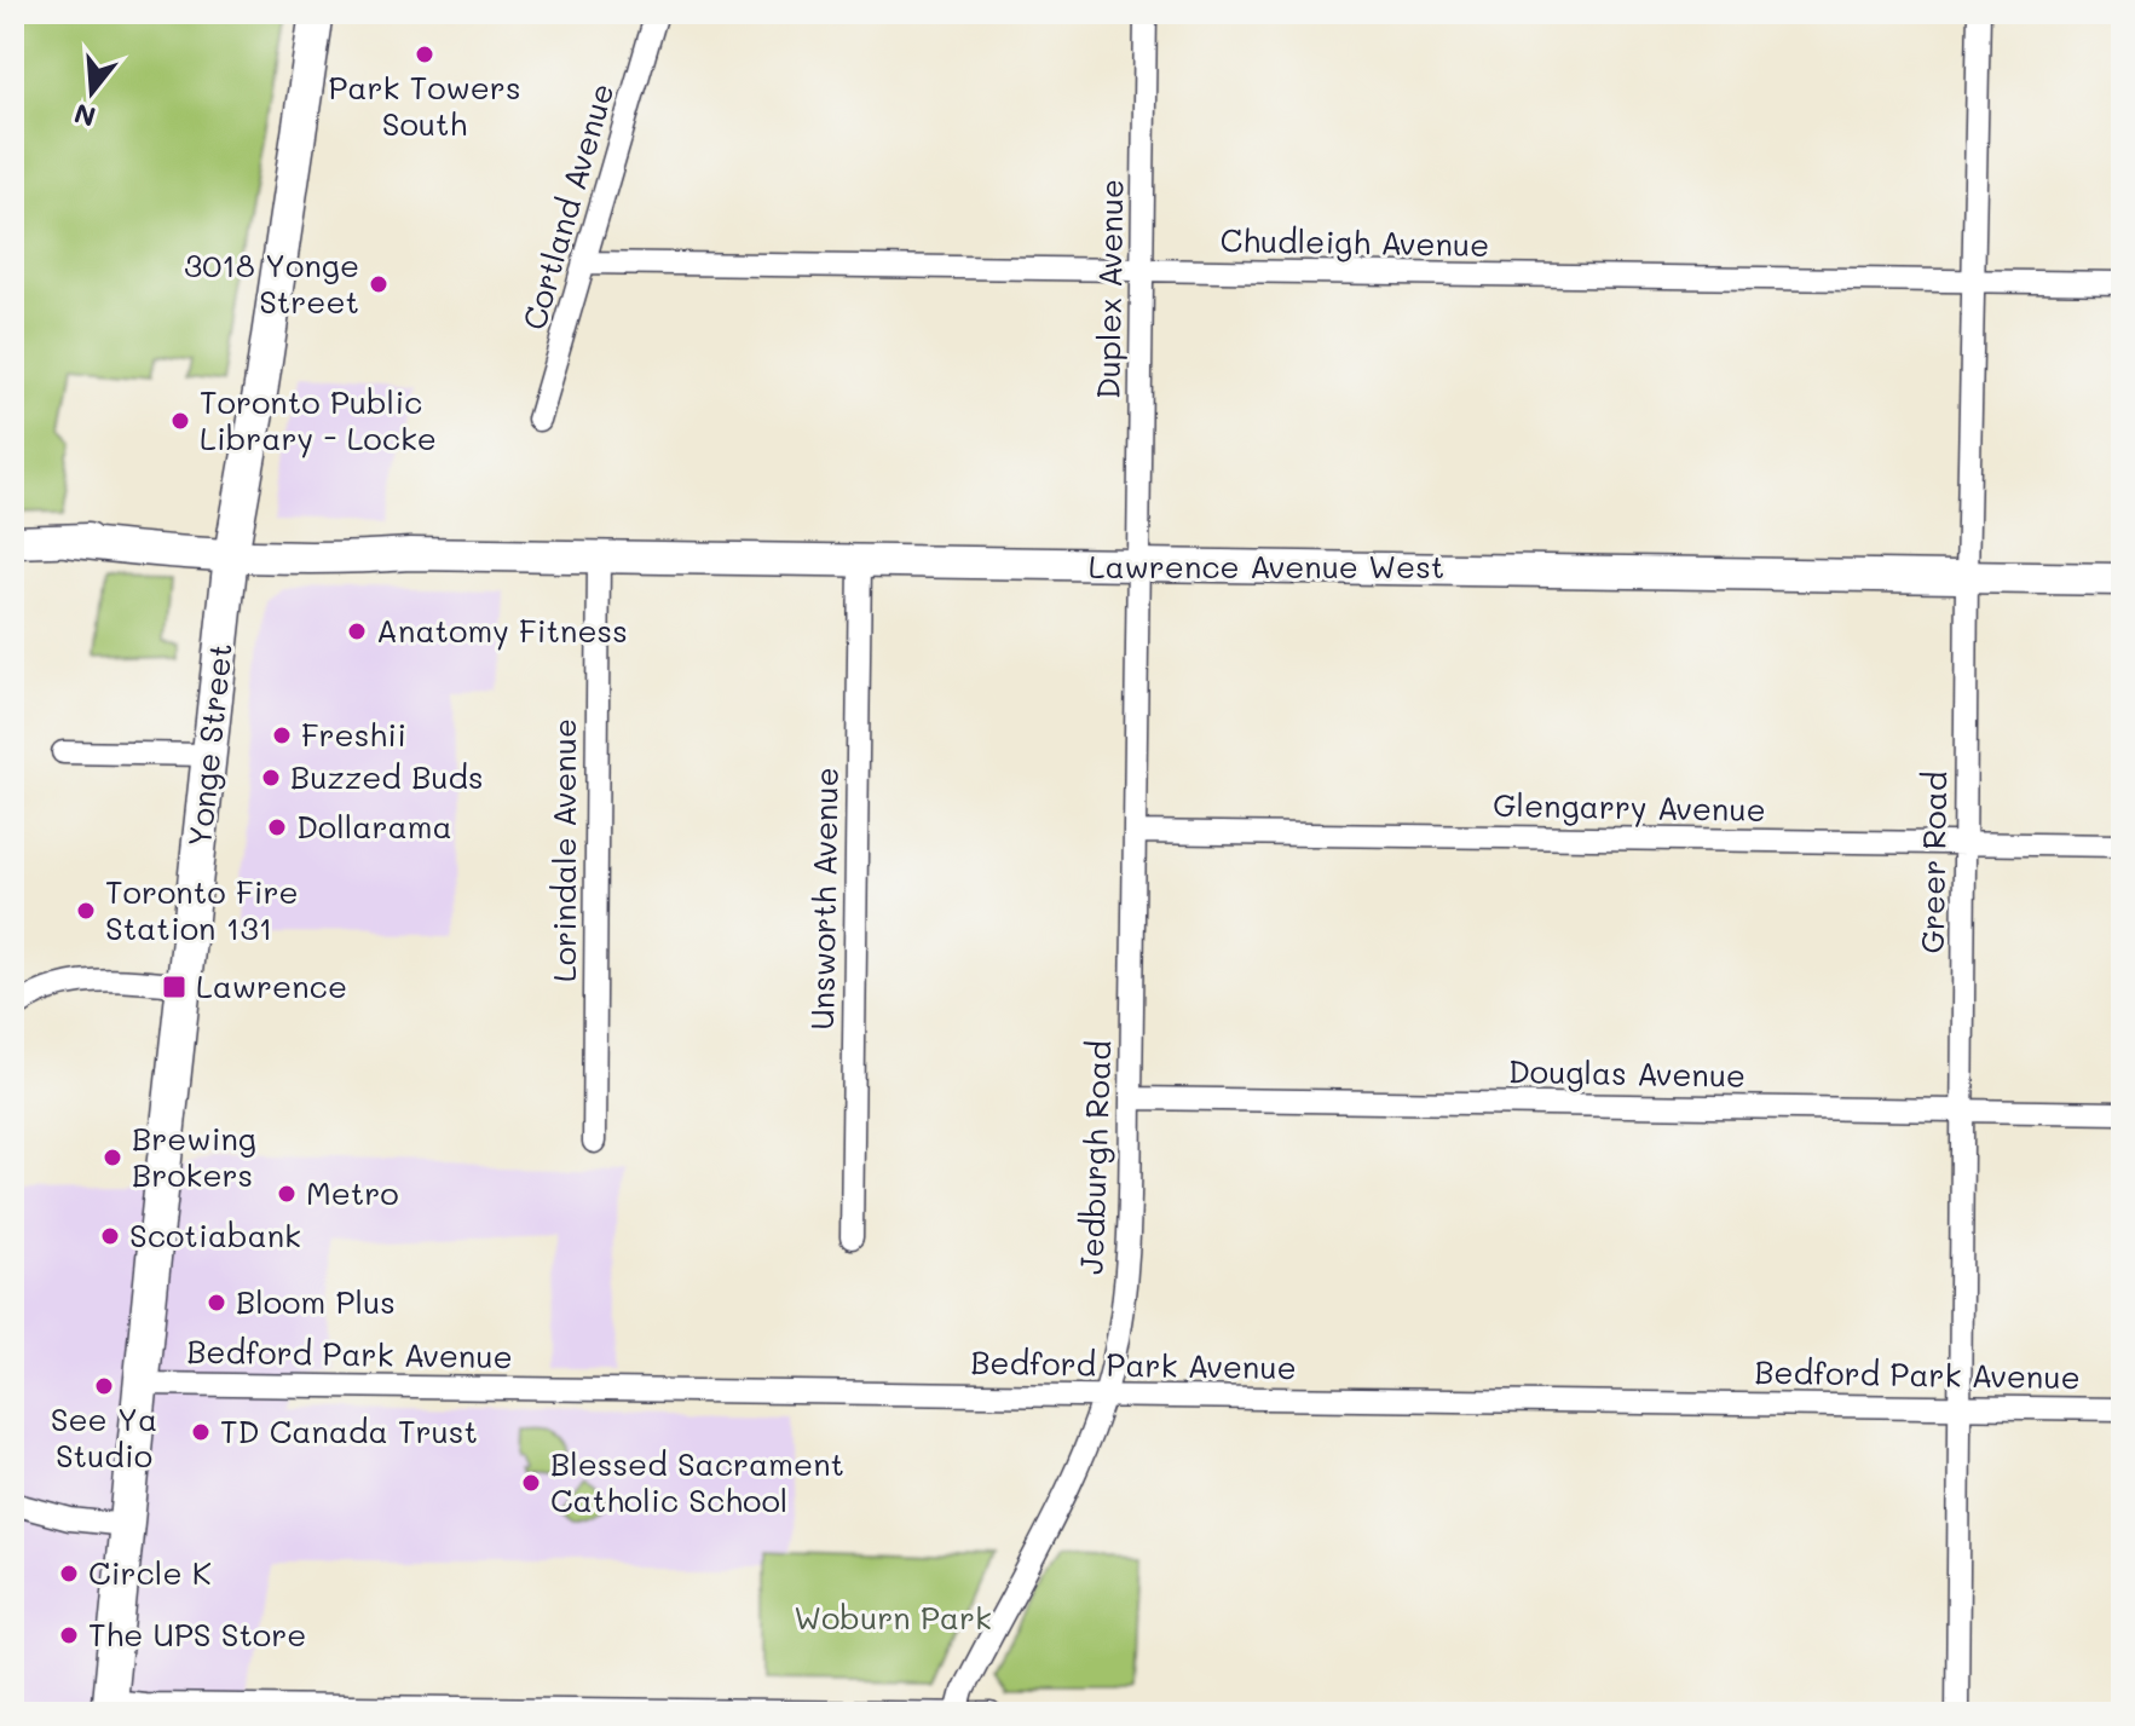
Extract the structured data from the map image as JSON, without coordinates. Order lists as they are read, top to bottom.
{
  "streets": {
    "main road": ["Lawrence Avenue West", "Yonge Street"],
    "street": [
      "Cortland Avenue",
      "Chudleigh Avenue",
      "Duplex Avenue",
      "Glengarry Avenue",
      "Lorindale Avenue",
      "Greer Road",
      "Unsworth Avenue",
      "Douglas Avenue",
      "Jedburgh Road",
      "Bedford Park Avenue"
    ]
  },
  "crossings": [
    ["Cortland Avenue", "Chudleigh Avenue"],
    ["Chudleigh Avenue", "Duplex Avenue"],
    ["Chudleigh Avenue", "Greer Road"],
    ["Duplex Avenue", "Lawrence Avenue West"],
    ["Duplex Avenue", "Jedburgh Road"],
    ["Lawrence Avenue West", "Yonge Street"],
    ["Lawrence Avenue West", "Lorindale Avenue"],
    ["Lawrence Avenue West", "Greer Road"],
    ["Lawrence Avenue West", "Unsworth Avenue"],
    ["Lawrence Avenue West", "Jedburgh Road"],
    ["Yonge Street", "Bedford Park Avenue"],
    ["Glengarry Avenue", "Greer Road"],
    ["Glengarry Avenue", "Jedburgh Road"],
    ["Greer Road", "Douglas Avenue"],
    ["Greer Road", "Bedford Park Avenue"],
    ["Douglas Avenue", "Jedburgh Road"],
    ["Jedburgh Road", "Bedford Park Avenue"]
  ],
  "parks": ["Woburn Park"],
  "places": {
    "other": [
      "Park Towers South",
      "3018 Yonge Street",
      "Toronto Public Library - Locke",
      "Anatomy Fitness",
      "Freshii",
      "Buzzed Buds",
      "Dollarama",
      "Toronto Fire Station 131",
      "Brewing Brokers",
      "Metro",
      "Scotiabank",
      "Bloom Plus",
      "See Ya Studio",
      "TD Canada Trust",
      "Blessed Sacrament Catholic School",
      "Circle K",
      "The UPS Store"
    ],
    "transit": ["Lawrence"]
  },
  "north": "bottom"
}
